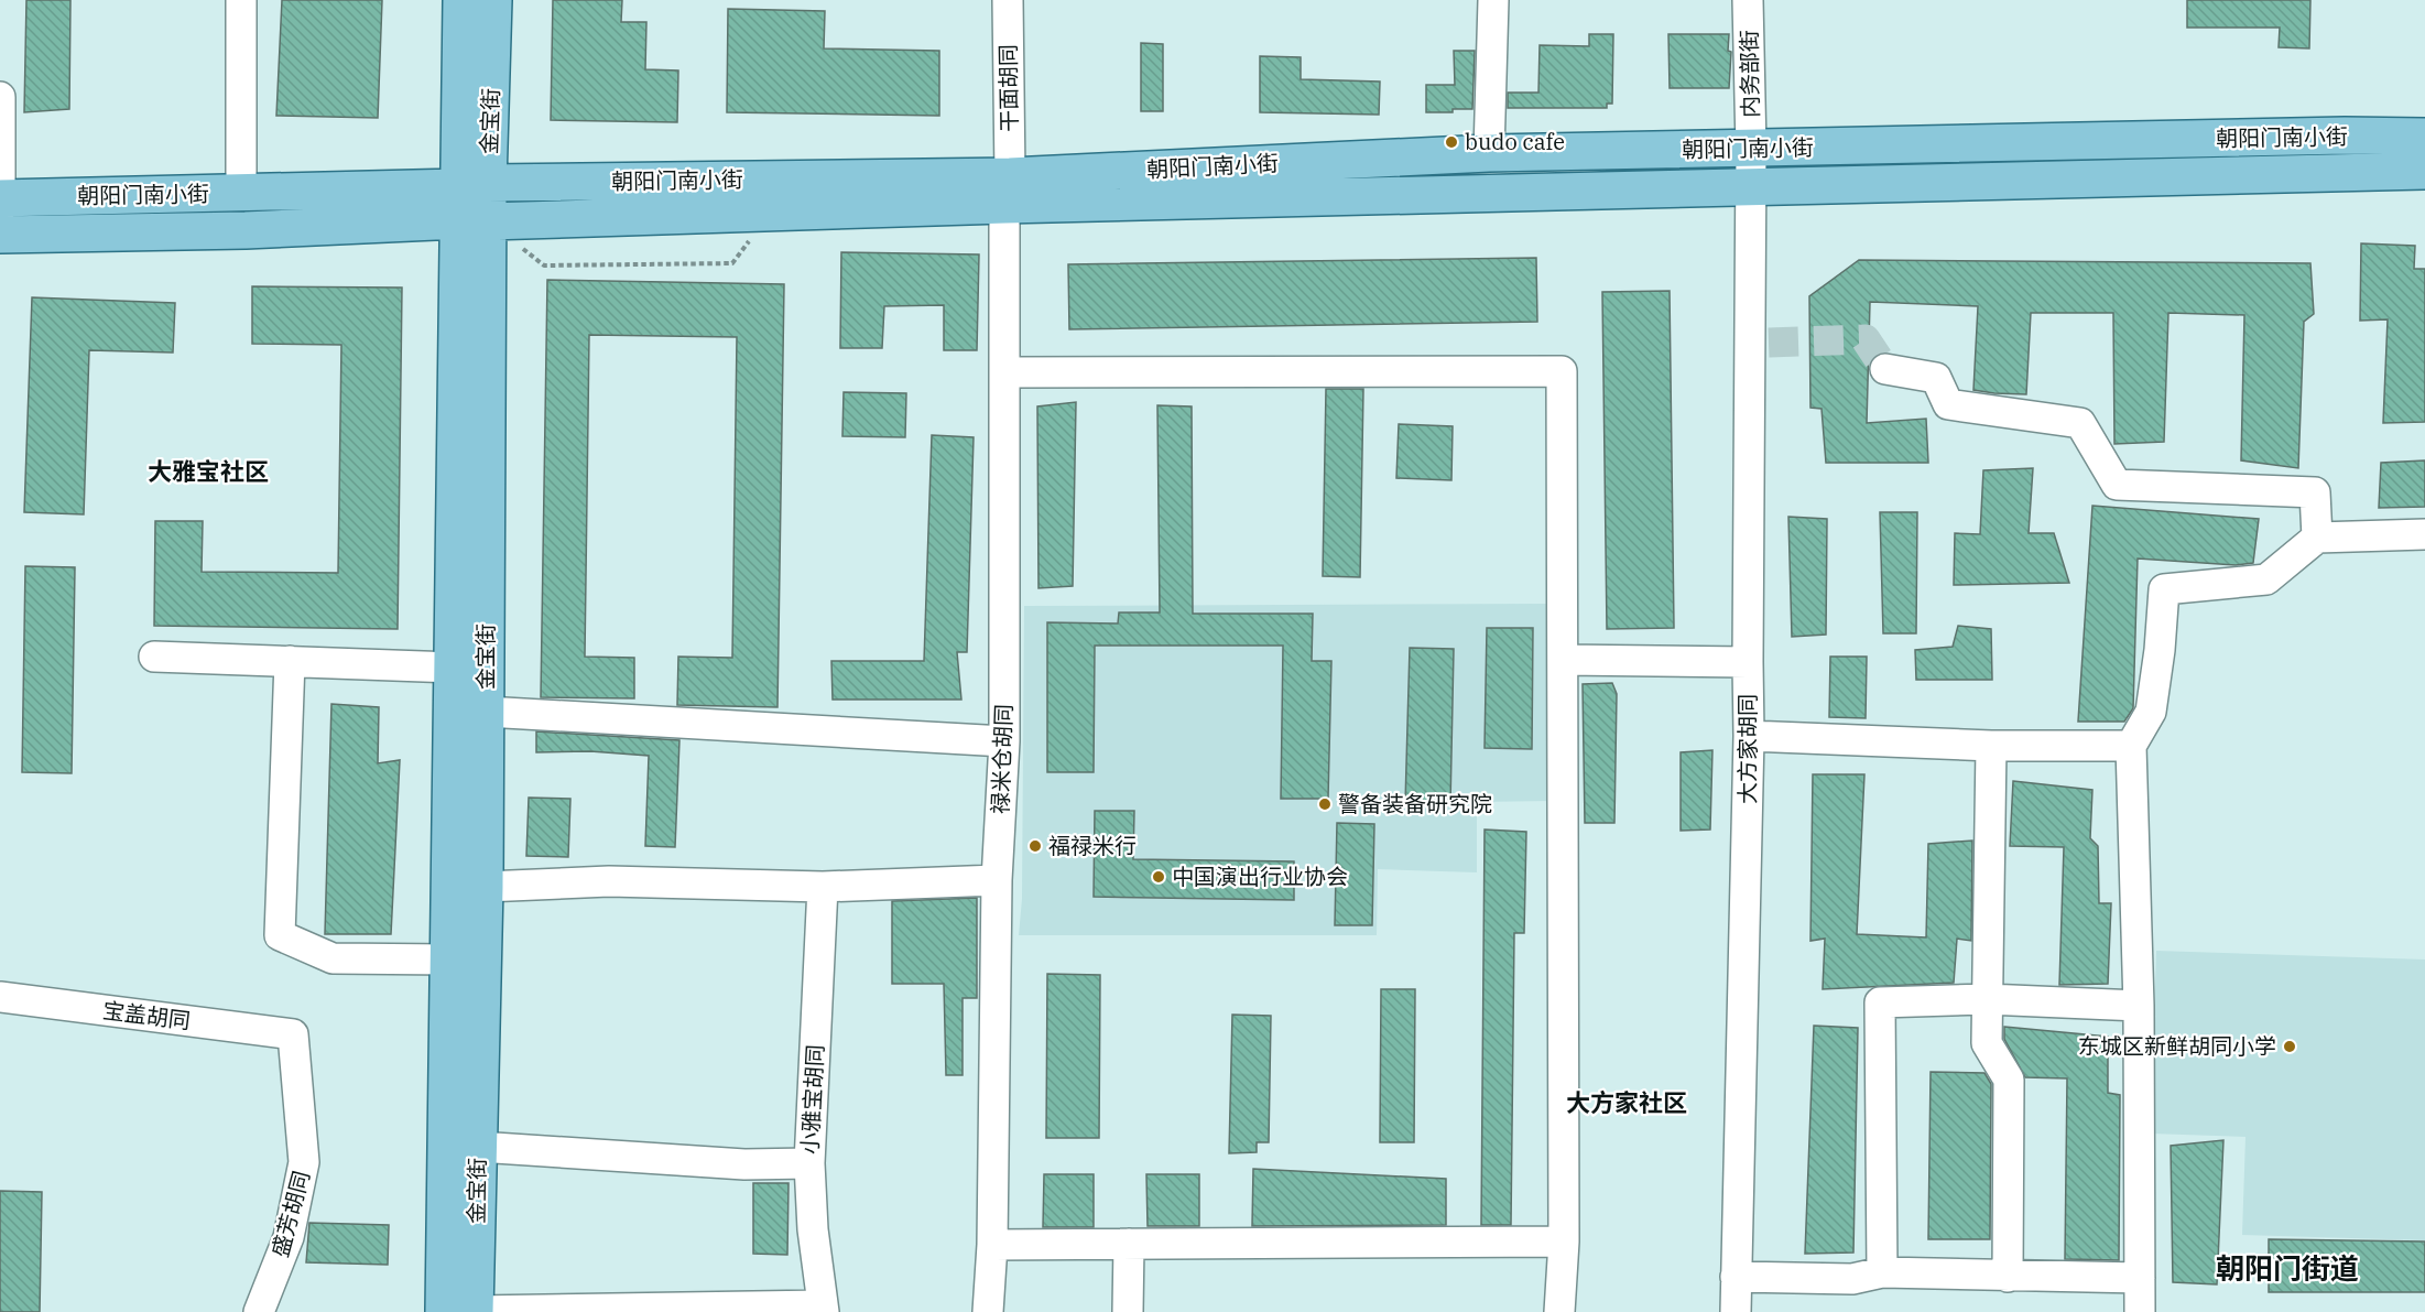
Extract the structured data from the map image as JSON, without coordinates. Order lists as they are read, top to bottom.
{
  "streets": {
    "main road": ["金宝街", "朝阳门南小街"],
    "street": [
      "内务部街",
      "干面胡同",
      "大方家胡同",
      "禄米仓胡同",
      "宝盖胡同",
      "小雅宝胡同",
      "盛芳胡同"
    ]
  },
  "crossings": [
    ["内务部街", "朝阳门南小街"],
    ["内务部街", "大方家胡同"],
    ["干面胡同", "朝阳门南小街"],
    ["干面胡同", "禄米仓胡同"],
    ["金宝街", "朝阳门南小街"],
    ["朝阳门南小街", "大方家胡同"],
    ["朝阳门南小街", "禄米仓胡同"],
    ["宝盖胡同", "盛芳胡同"]
  ],
  "districts": ["大雅宝社区", "大方家社区", "朝阳门街道"],
  "places": [
    "budo cafe",
    "警备装备研究院",
    "福禄米行",
    "中国演出行业协会",
    "东城区新鲜胡同小学"
  ]
}
